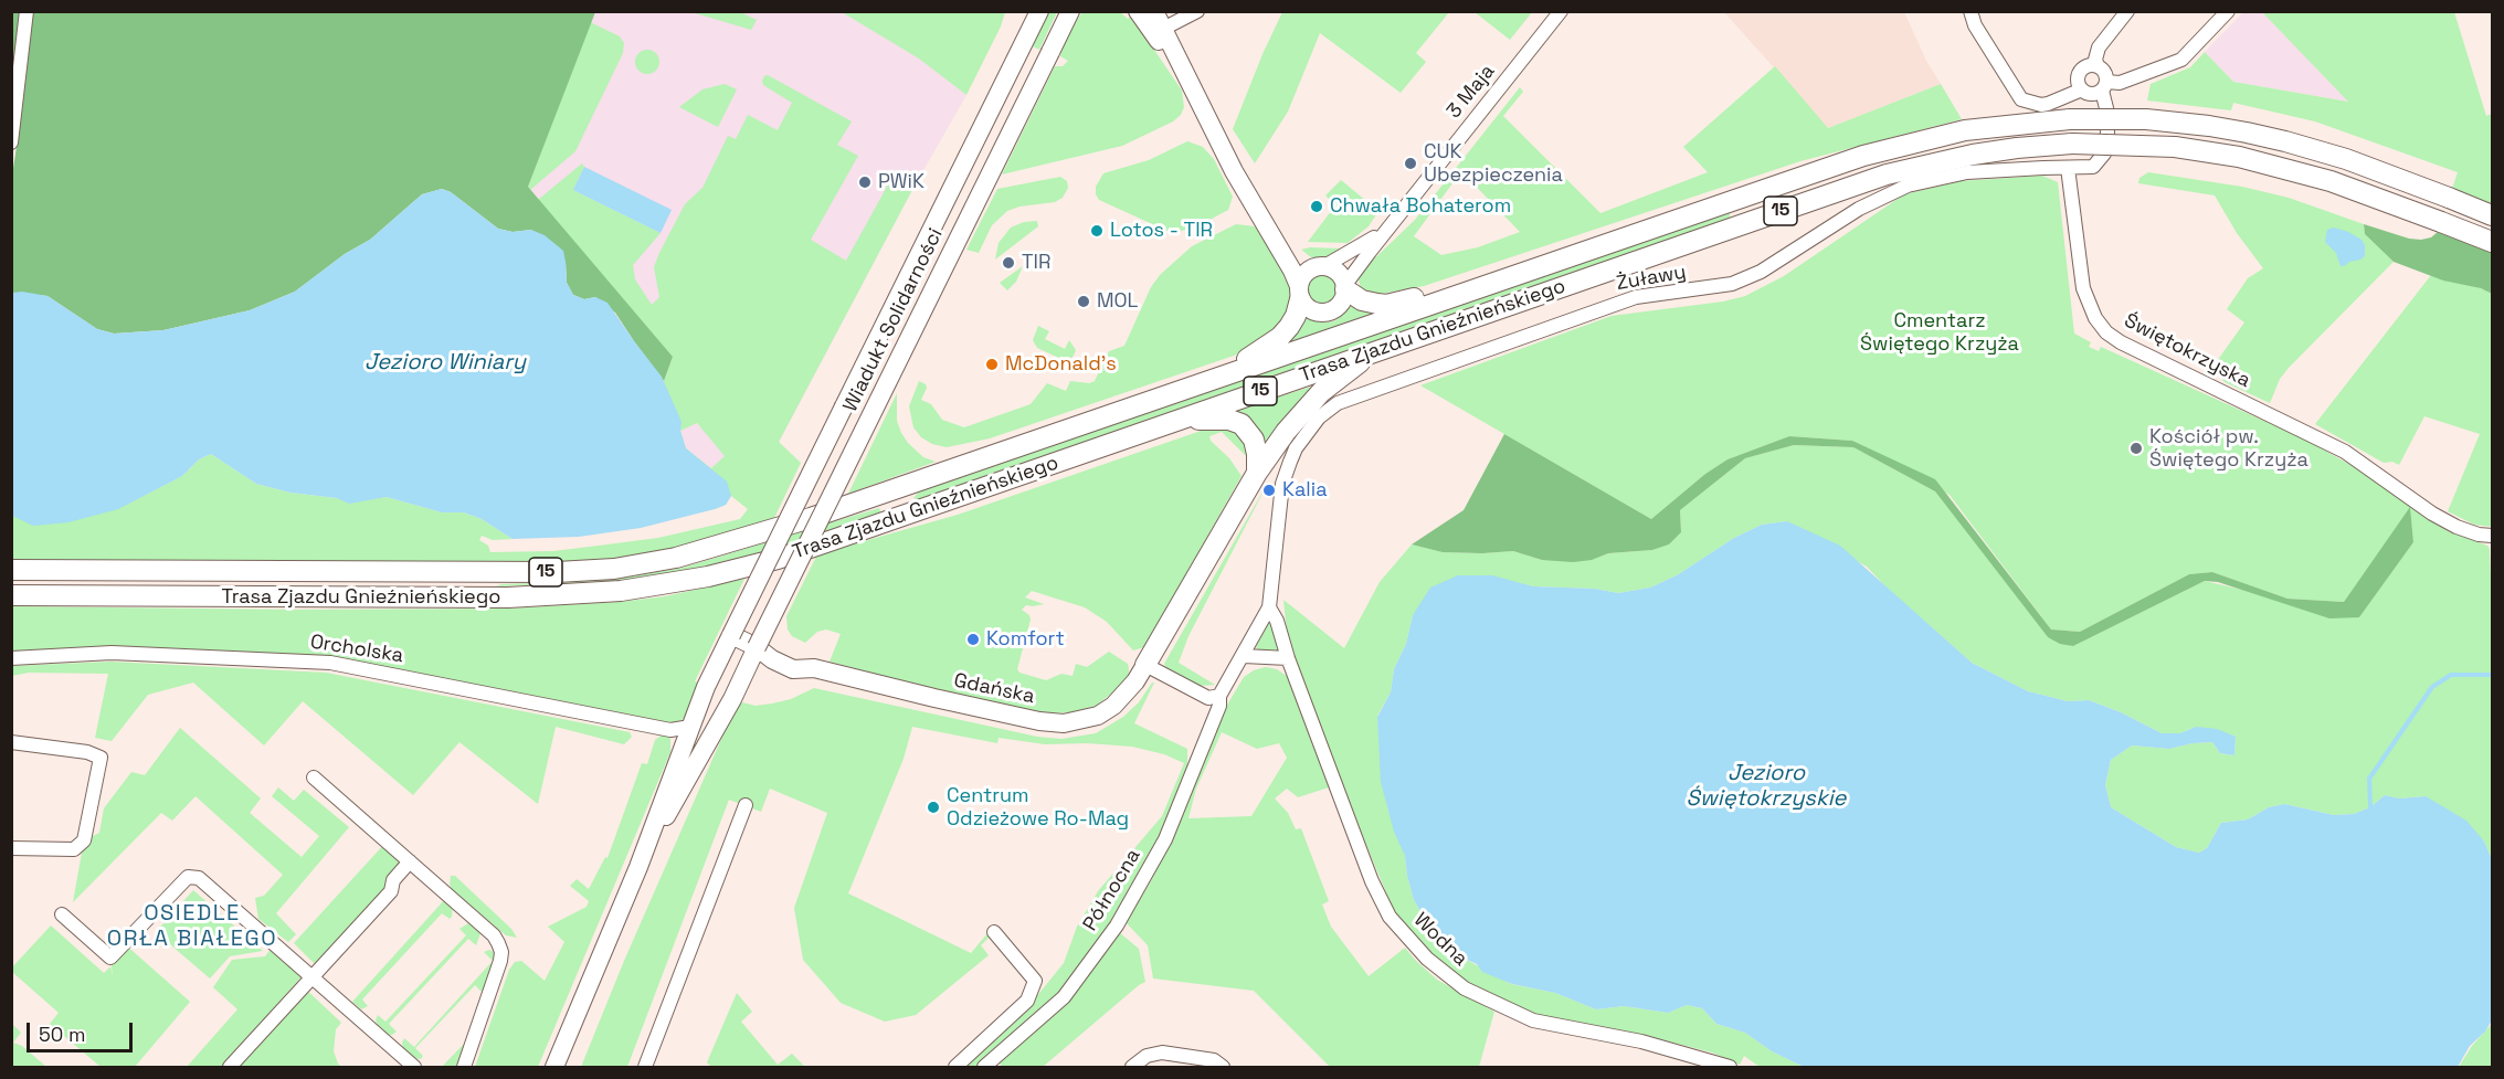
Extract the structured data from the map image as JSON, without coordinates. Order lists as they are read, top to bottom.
{
  "streets": {
    "main road": ["15", "Trasa Zjazdu Gnieźnieńskiego"],
    "street": [
      "3 Maja",
      "Żuławy",
      "Wiadukt Solidarności",
      "Świętokrzyska",
      "Orcholska",
      "Gdańska",
      "Północna",
      "Wodna"
    ]
  },
  "crossings": [
    ["Żuławy", "Świętokrzyska"],
    ["Żuławy", "Północna"],
    ["Żuławy", "Wodna"],
    ["Wiadukt Solidarności", "Gdańska"],
    ["Północna", "Wodna"]
  ],
  "districts": ["OSIEDLE ORŁA BIAŁEGO"],
  "water": ["Jezioro Winiary", "Jezioro Świętokrzyskie"],
  "parks": ["Cmentarz Świętego Krzyża"],
  "places": [
    "CUK Ubezpieczenia",
    "PWiK",
    "Chwała Bohaterom",
    "Lotos - TIR",
    "TIR",
    "MOL",
    "McDonald's",
    "Kościół pw. Świętego Krzyża",
    "Kalia",
    "Komfort",
    "Centrum Odzieżowe Ro-Mag"
  ],
  "scale_bar": "50 m"
}
